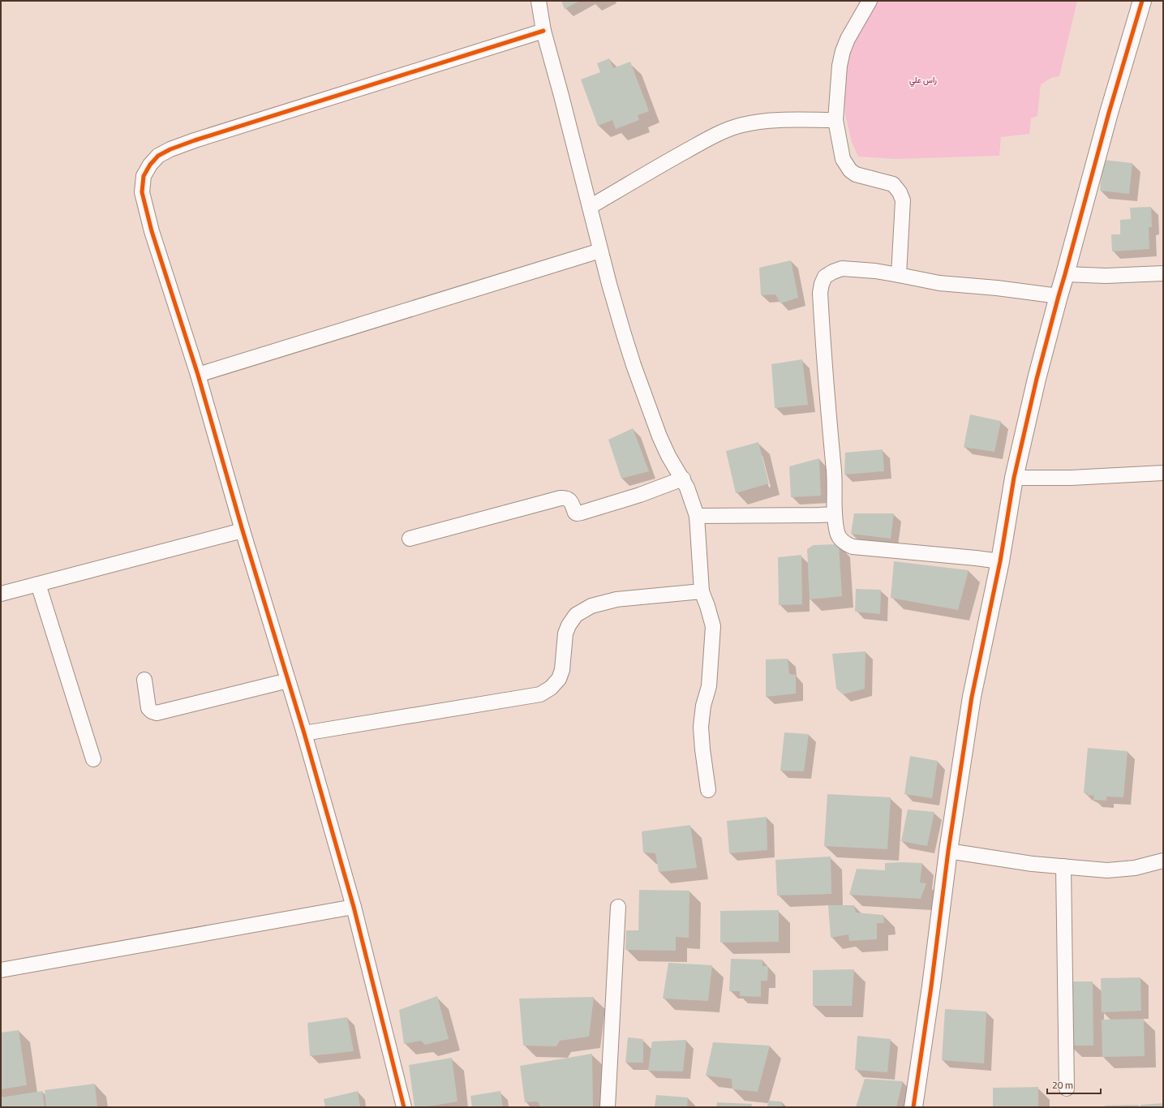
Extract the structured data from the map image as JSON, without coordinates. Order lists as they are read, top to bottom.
{
  "parks": ["راس علي"],
  "scale_bar": "20 m"
}
